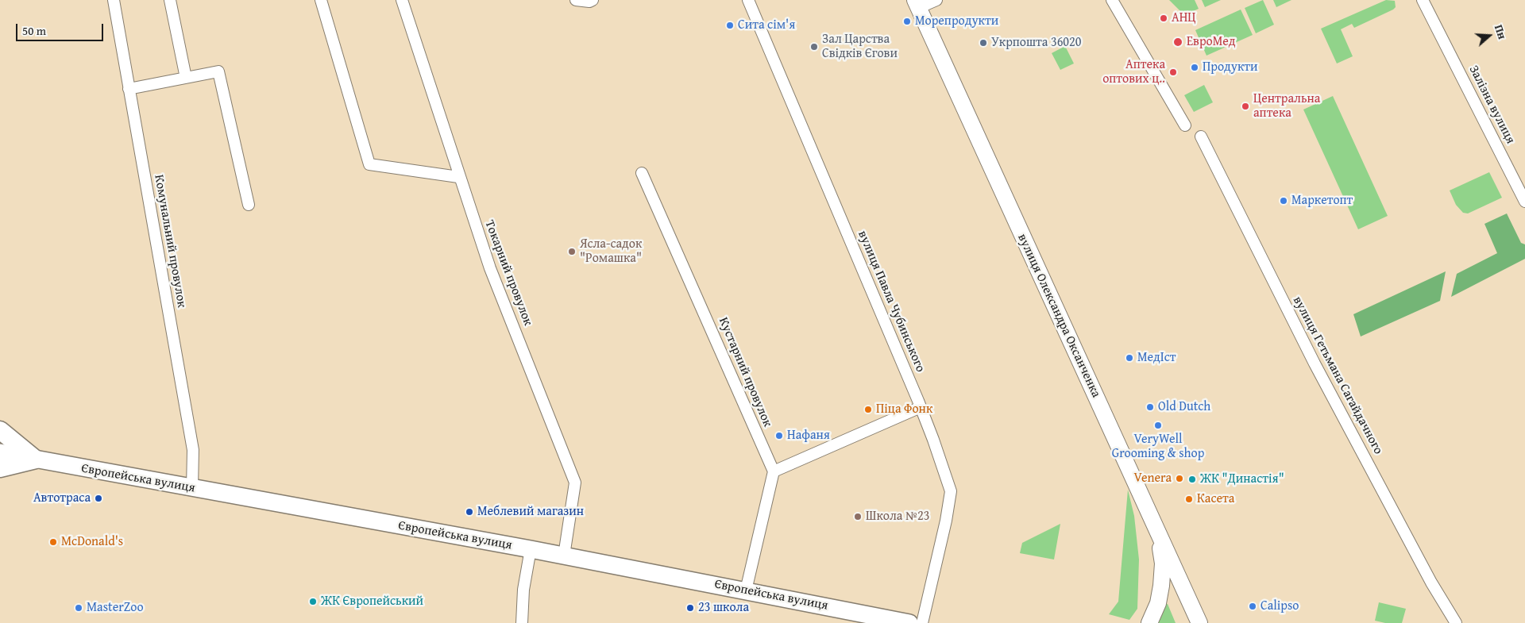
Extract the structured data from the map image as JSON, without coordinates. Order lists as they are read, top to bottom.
{
  "streets": {
    "main road": ["вулиця Олександра Оксанченка", "Європейська вулиця"],
    "street": [
      "Залізна вулиця",
      "Комунальний провулок",
      "Токарний провулок",
      "вулиця Павла Чубинського",
      "Кустарний провулок",
      "вулиця Гетьмана Сагайдачного"
    ]
  },
  "crossings": [
    ["Комунальний провулок", "Європейська вулиця"],
    ["Токарний провулок", "Європейська вулиця"]
  ],
  "places": [
    "АНЦ",
    "Морепродукти",
    "Сита сім'я",
    "ЕвроМед",
    "Укрпошта 36020",
    "Зал Царства Cвідків Єгови",
    "Продукти",
    "Аптека оптових ц‥",
    "Центральна аптека",
    "Маркетопт",
    "Ясла-садок \"Ромашка\"",
    "МедІст",
    "Old Dutch",
    "Піца Фонк",
    "VeryWell Grooming & shop",
    "Нафаня",
    "Venera",
    "ЖК \"Династія\"",
    "Автотраса",
    "Касета",
    "Меблевий магазин",
    "Школа №23",
    "McDonald's",
    "ЖК Європейський",
    "Calipso",
    "MasterZoo",
    "23 школа"
  ],
  "scale_bar": "50 m",
  "north": "right"
}
